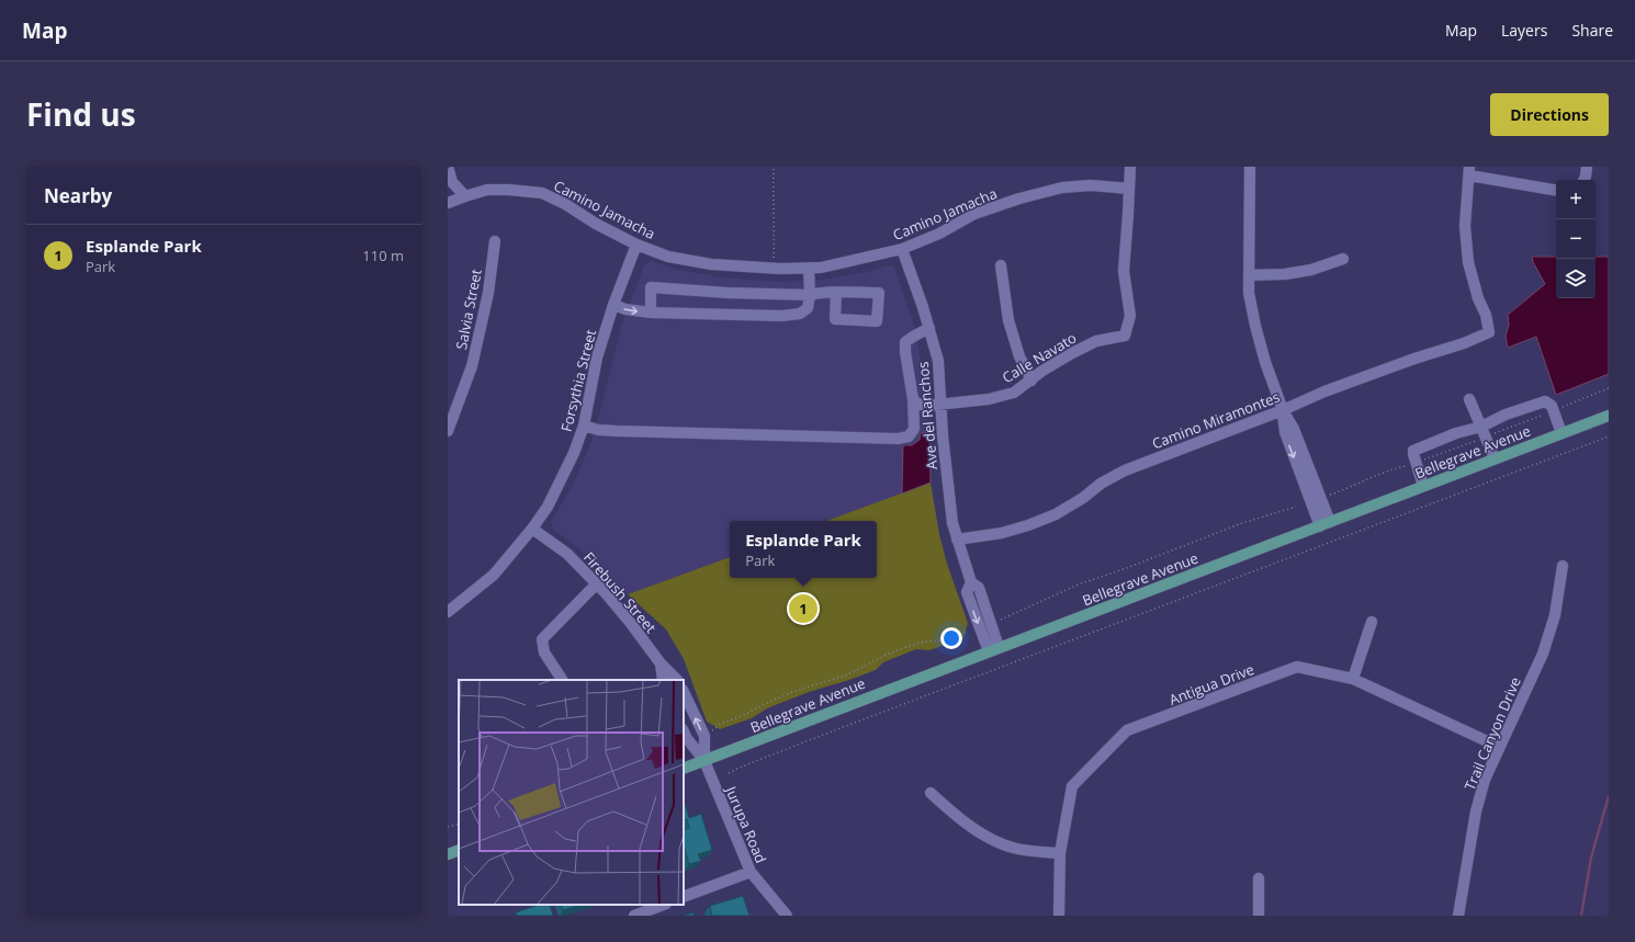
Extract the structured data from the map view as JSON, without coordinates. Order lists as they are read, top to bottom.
{
  "streets": {
    "main road": ["Bellegrave Avenue"],
    "street": [
      "Camino Jamacha",
      "Salvia Street",
      "Calle Navato",
      "Forsythia Street",
      "Ave del Ranchos",
      "Camino Miramontes",
      "Firebush Street",
      "Antigua Drive",
      "Trail Canyon Drive",
      "Jurupa Road"
    ]
  },
  "crossings": [
    ["Camino Jamacha", "Calle Navato"],
    ["Camino Jamacha", "Forsythia Street"],
    ["Camino Jamacha", "Ave del Ranchos"],
    ["Calle Navato", "Ave del Ranchos"],
    ["Forsythia Street", "Firebush Street"],
    ["Ave del Ranchos", "Camino Miramontes"],
    ["Ave del Ranchos", "Bellegrave Avenue"],
    ["Bellegrave Avenue", "Jurupa Road"],
    ["Antigua Drive", "Trail Canyon Drive"]
  ],
  "page": {
    "header": "Map",
    "nav": ["Map", "Layers", "Share"],
    "title": "Find us",
    "buttons": "Directions",
    "heading": "Nearby",
    "map_buttons": ["+", "−"],
    "list": [
      {
        "mark": "1",
        "name": "Esplande Park",
        "note": "Park",
        "value": "110 m"
      }
    ],
    "popup": ["Esplande Park", "Park"],
    "pins": "1"
  }
}
